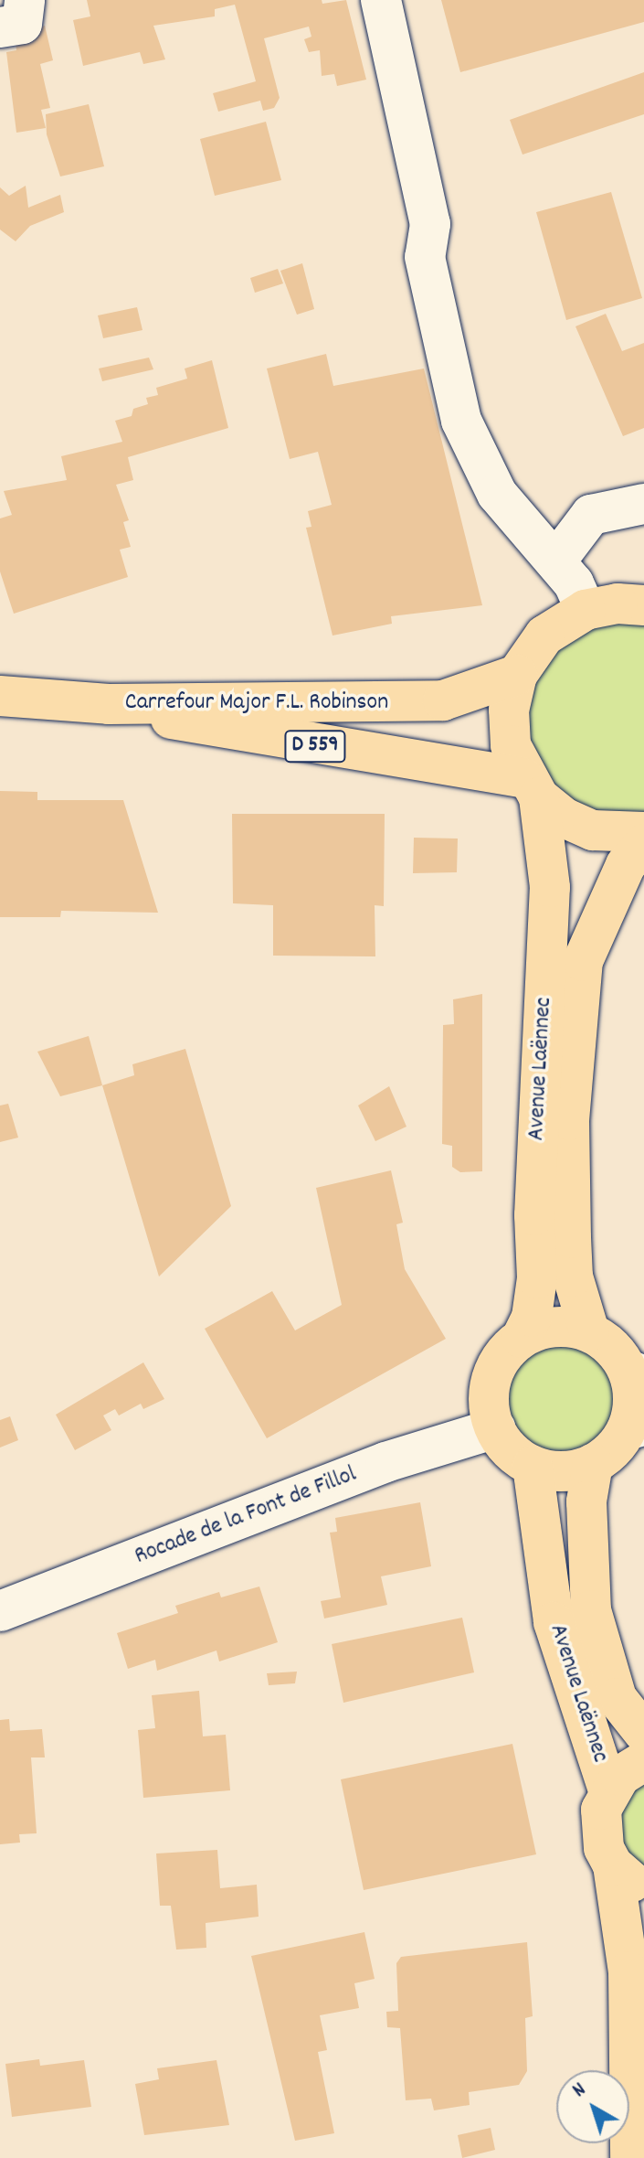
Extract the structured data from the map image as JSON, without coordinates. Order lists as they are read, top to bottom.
{
  "streets": {
    "main road": ["Carrefour Major F.L. Robinson", "D 559", "Avenue Laënnec"],
    "street": ["Rocade de la Font de Fillol"]
  },
  "crossings": [
    ["Carrefour Major F.L. Robinson", "D 559"],
    ["Carrefour Major F.L. Robinson", "Avenue Laënnec"],
    ["Avenue Laënnec", "Rocade de la Font de Fillol"]
  ],
  "north": "top left"
}
